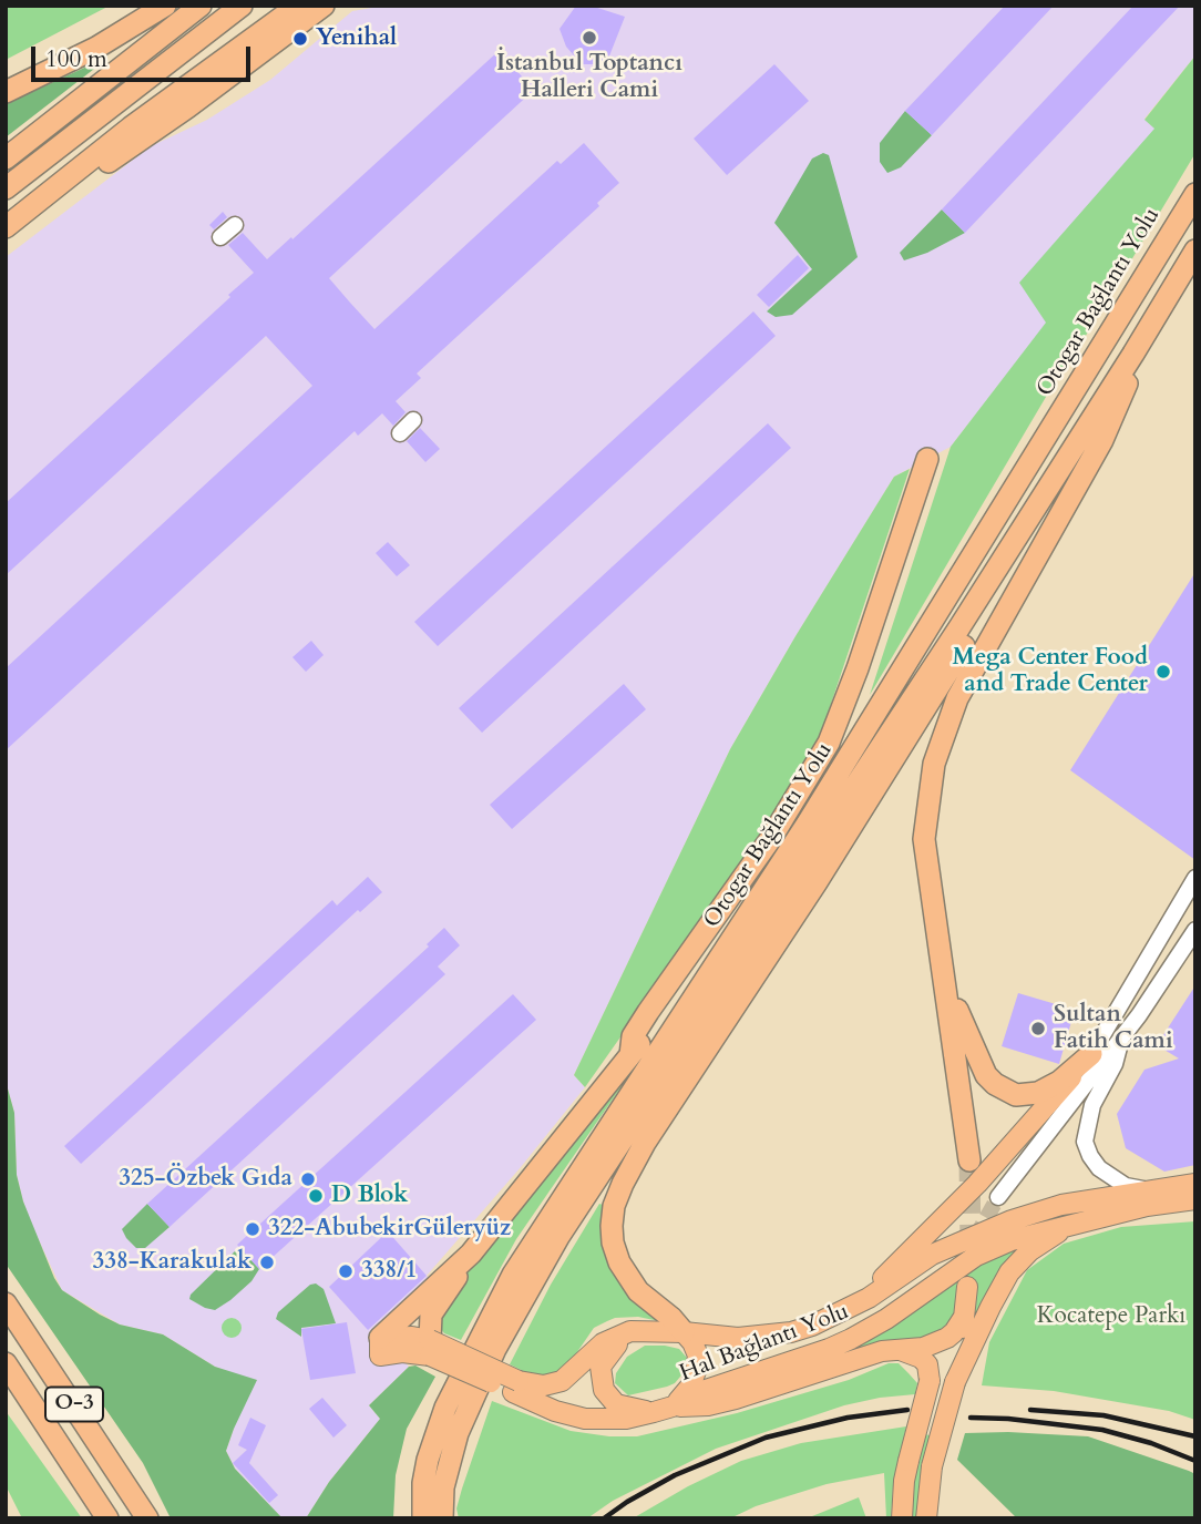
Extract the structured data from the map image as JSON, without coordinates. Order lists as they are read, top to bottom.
{
  "streets": {
    "highway": ["Otogar Bağlantı Yolu", "O-3"],
    "main road": ["Hal Bağlantı Yolu"]
  },
  "parks": ["Kocatepe Parkı"],
  "places": [
    "İstanbul Toptancı Halleri Cami",
    "Yenihal",
    "Mega Center Food and Trade Center",
    "Sultan Fatih Cami",
    "325-Özbek Gıda",
    "D Blok",
    "322-AbubekirGüleryüz",
    "338-Karakulak",
    "338/1"
  ],
  "scale_bar": "100 m"
}
